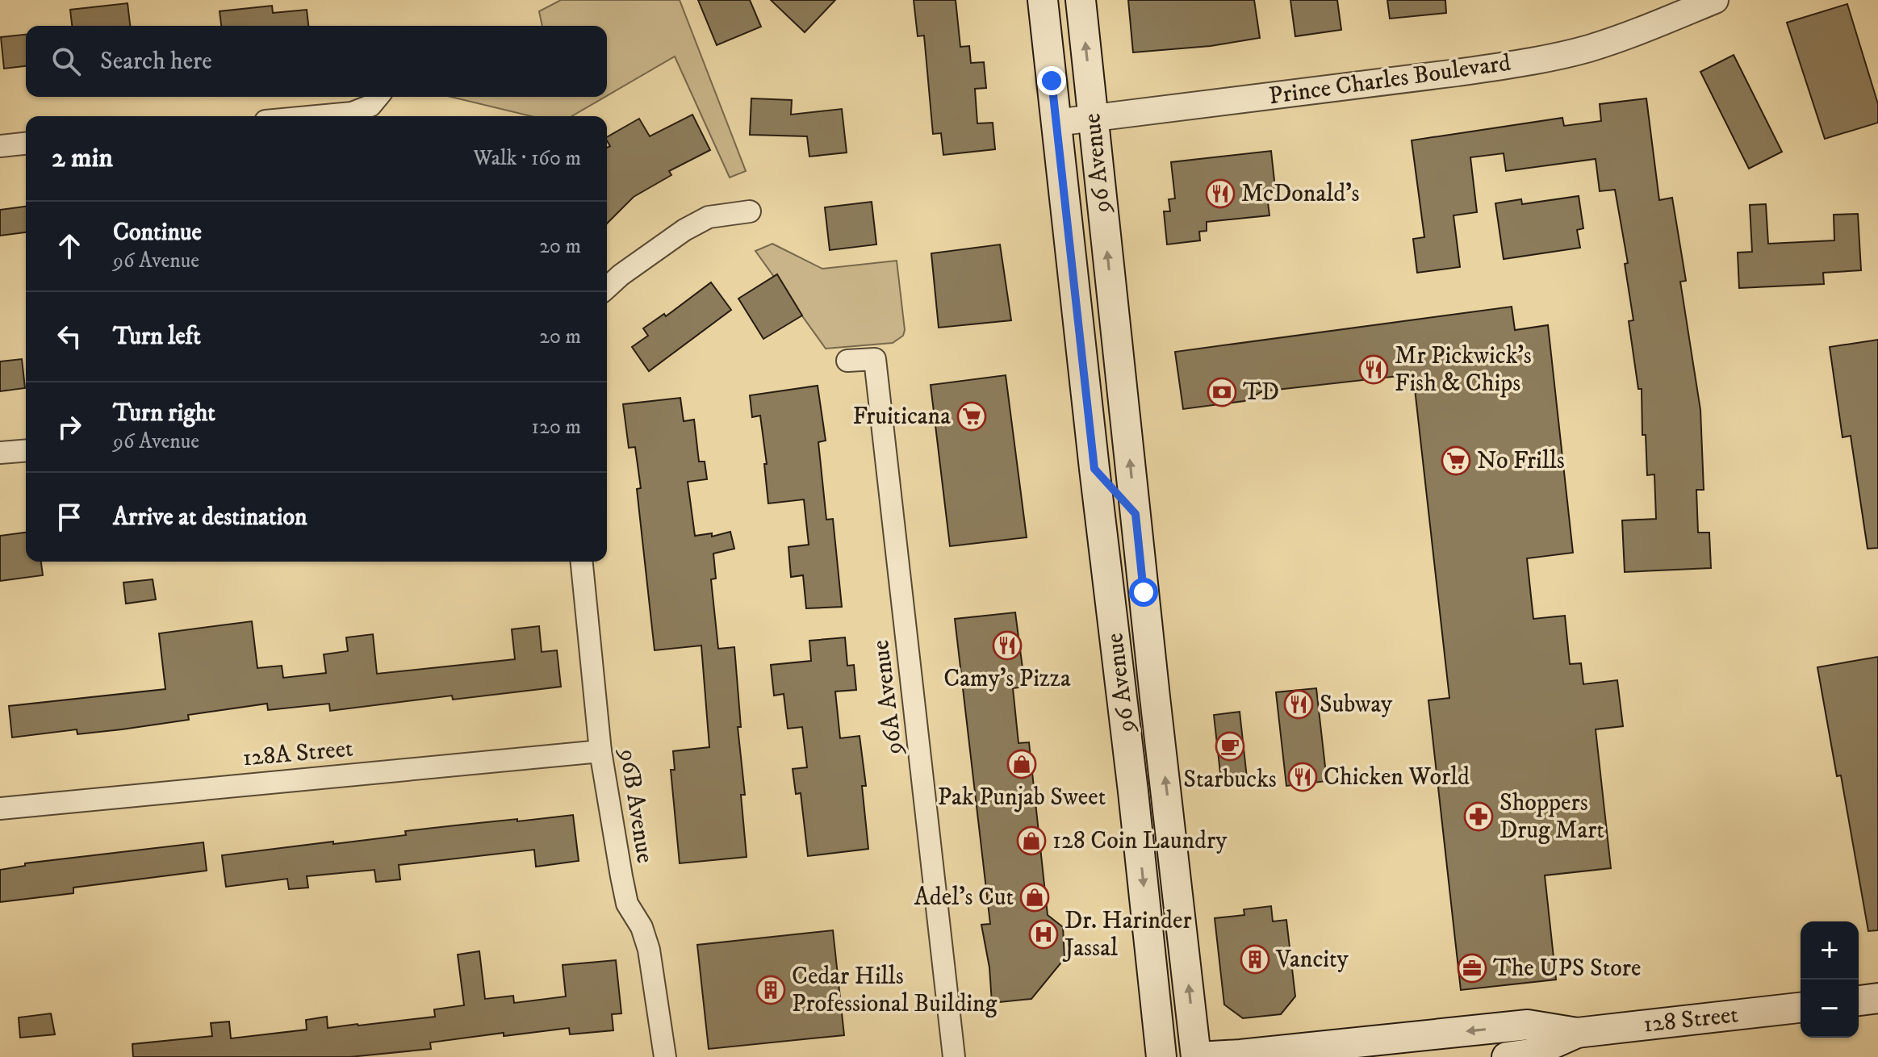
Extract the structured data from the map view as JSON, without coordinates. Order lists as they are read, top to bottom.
{
  "streets": {
    "main road": ["96 Avenue", "128 Street"],
    "street": [
      "Prince Charles Boulevard",
      "96A Avenue",
      "128A Street",
      "96B Avenue"
    ]
  },
  "crossings": [
    ["Prince Charles Boulevard", "96 Avenue"],
    ["96 Avenue", "128 Street"],
    ["128A Street", "96B Avenue"]
  ],
  "one_way": ["128 Street"],
  "places": {
    "restaurant": [
      "McDonald's",
      "Mr Pickwick's Fish & Chips",
      "Camy's Pizza",
      "Subway",
      "Chicken World"
    ],
    "bank": ["TD"],
    "supermarket": ["Fruiticana", "No Frills"],
    "cafe": ["Starbucks"],
    "shop": ["Pak Punjab Sweet", "128 Coin Laundry", "Adel's Cut"],
    "pharmacy": ["Shoppers Drug Mart"],
    "hospital": ["Dr. Harinder Jassal"],
    "building": ["Vancity", "Cedar Hills Professional Building"],
    "office": ["The UPS Store"]
  },
  "page": {
    "search": "Search here",
    "heading": ["2 min", "Walk · 160 m"],
    "list": [
      ["Continue", "96 Avenue", "20 m"],
      ["Turn left", "20 m"],
      ["Turn right", "96 Avenue", "120 m"],
      "Arrive at destination"
    ],
    "map_buttons": ["+", "−"]
  }
}
